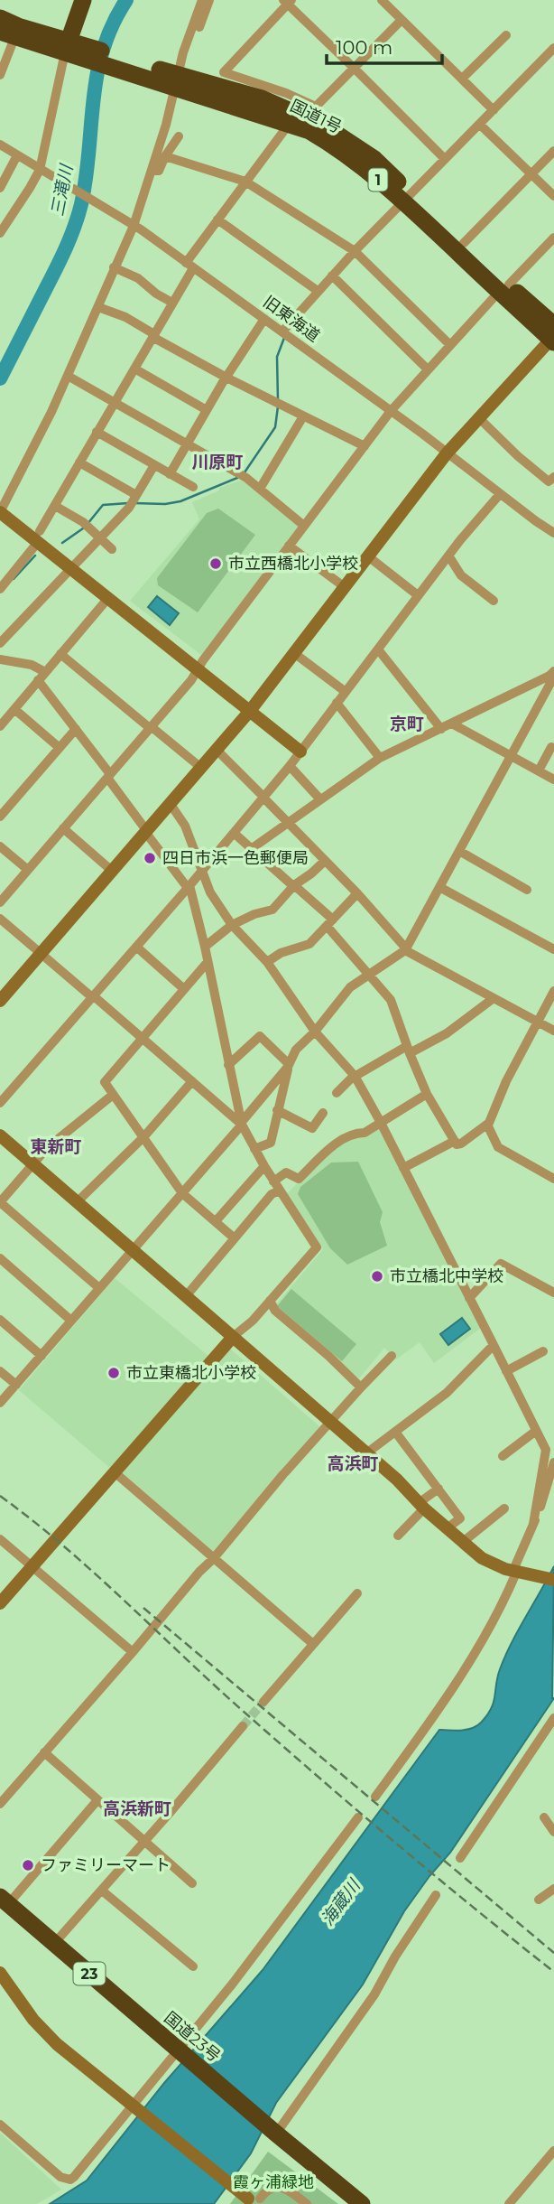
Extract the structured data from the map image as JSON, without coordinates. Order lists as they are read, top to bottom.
{
  "streets": {
    "highway": [
      "国道1号",
      "1",
      "23",
      "国道23号"
    ],
    "street": ["旧東海道"]
  },
  "districts": [
    "川原町",
    "京町",
    "東新町",
    "高浜町",
    "高浜新町"
  ],
  "water": ["三滝川", "海蔵川"],
  "parks": ["霞ヶ浦緑地"],
  "places": [
    "市立西橋北小学校",
    "四日市浜一色郵便局",
    "市立橋北中学校",
    "市立東橋北小学校",
    "ファミリーマート"
  ],
  "scale_bar": "100 m"
}
